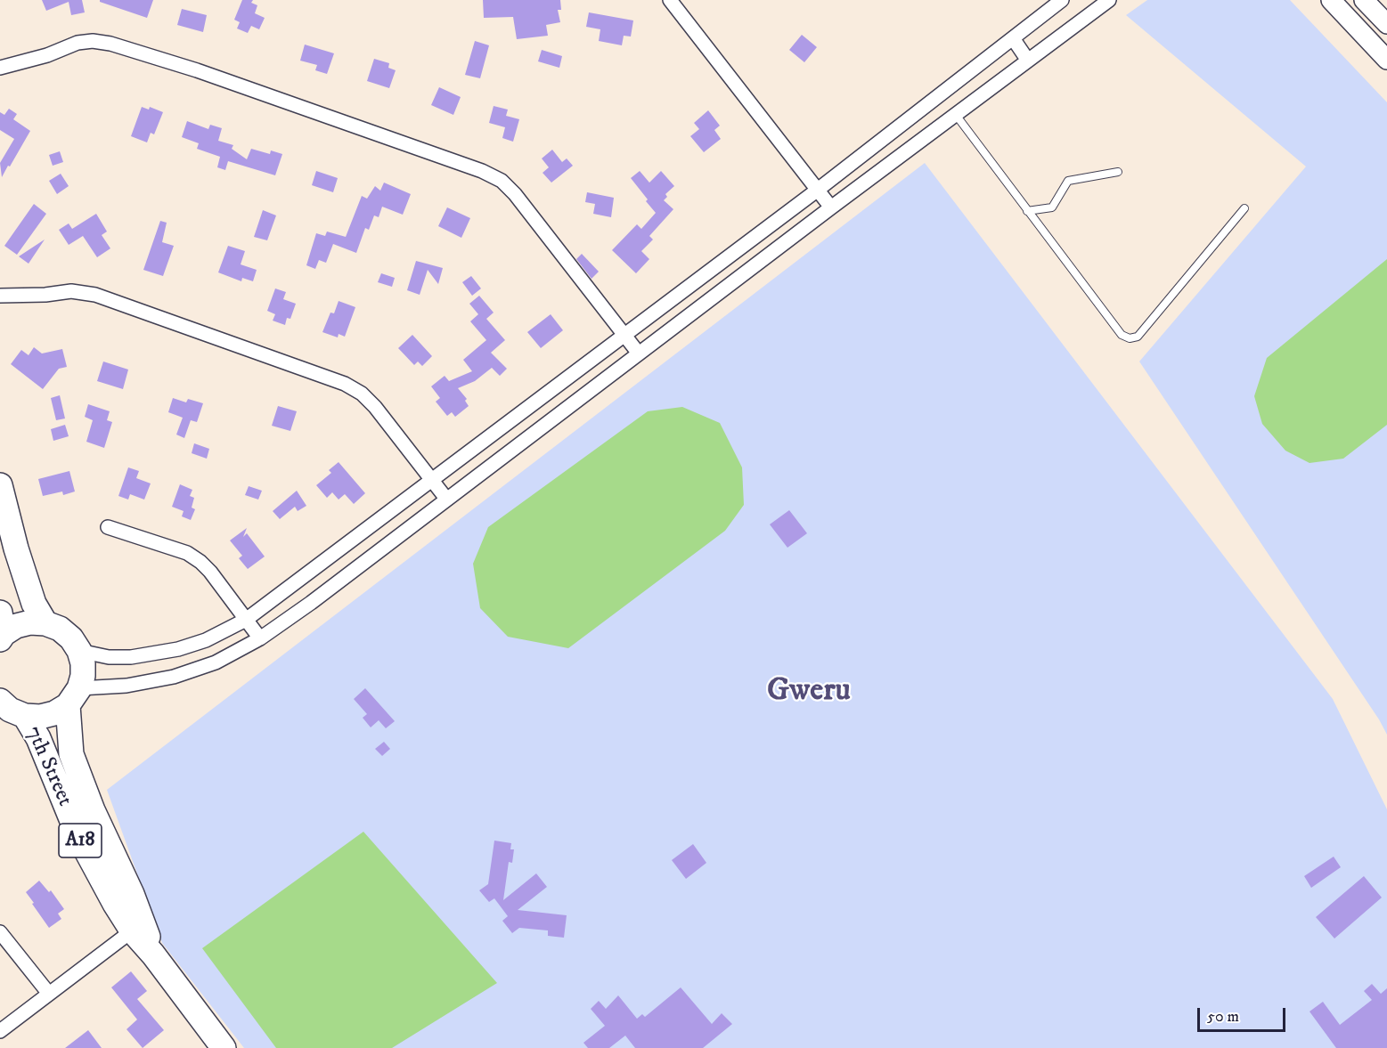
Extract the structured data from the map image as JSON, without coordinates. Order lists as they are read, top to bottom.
{
  "streets": {
    "highway": ["7th Street", "A18"]
  },
  "crossings": [
    ["7th Street", "A18"]
  ],
  "districts": ["Gweru"],
  "scale_bar": "50 m"
}
